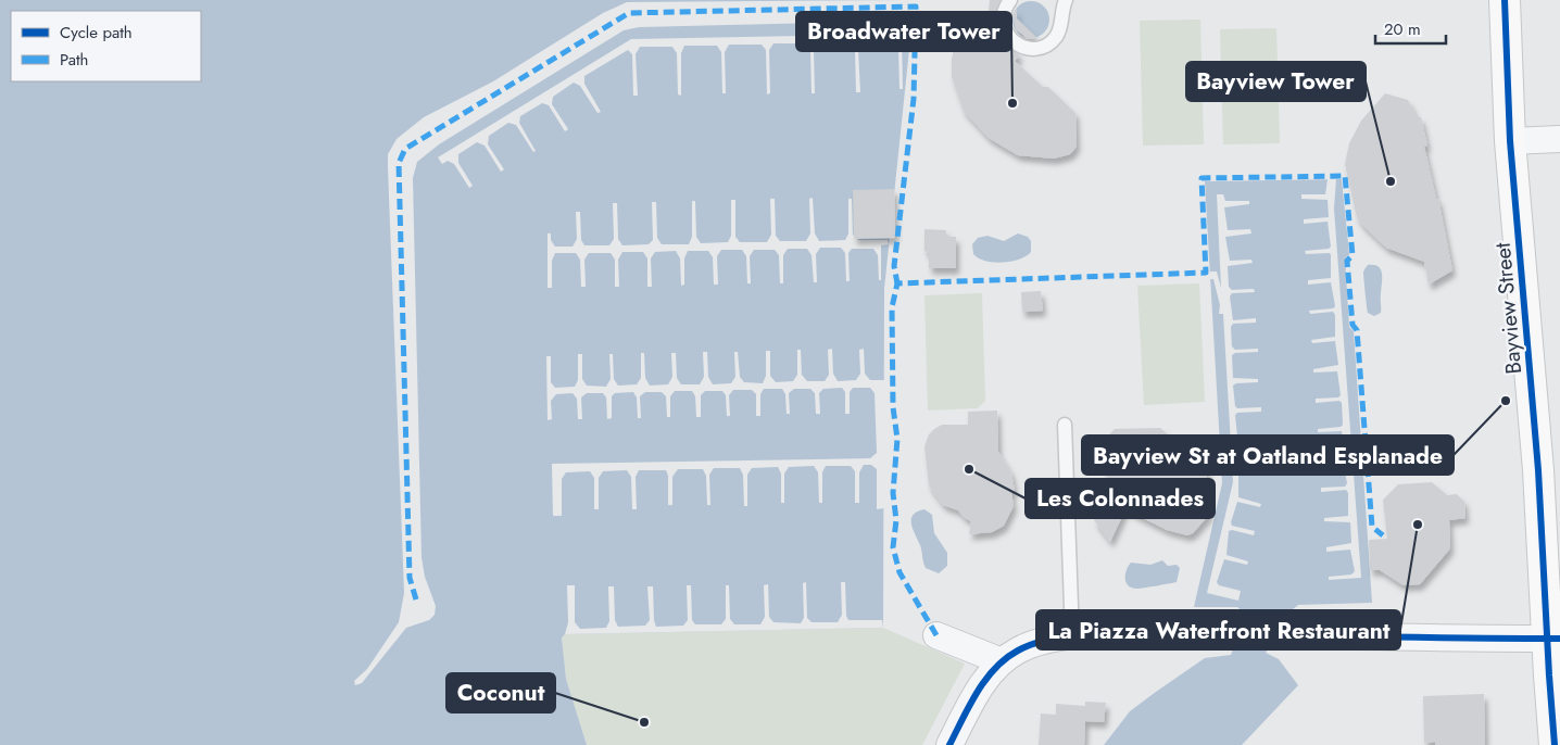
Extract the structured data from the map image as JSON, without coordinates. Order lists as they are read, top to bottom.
{
  "streets": {
    "main road": ["Bayview Street"]
  },
  "places": [
    "Broadwater Tower",
    "Bayview Tower",
    "Bayview St at Oatland Esplanade",
    "Les Colonnades",
    "La Piazza Waterfront Restaurant",
    "Coconut"
  ],
  "legend": ["Cycle path", "Path"],
  "scale_bar": "20 m"
}
